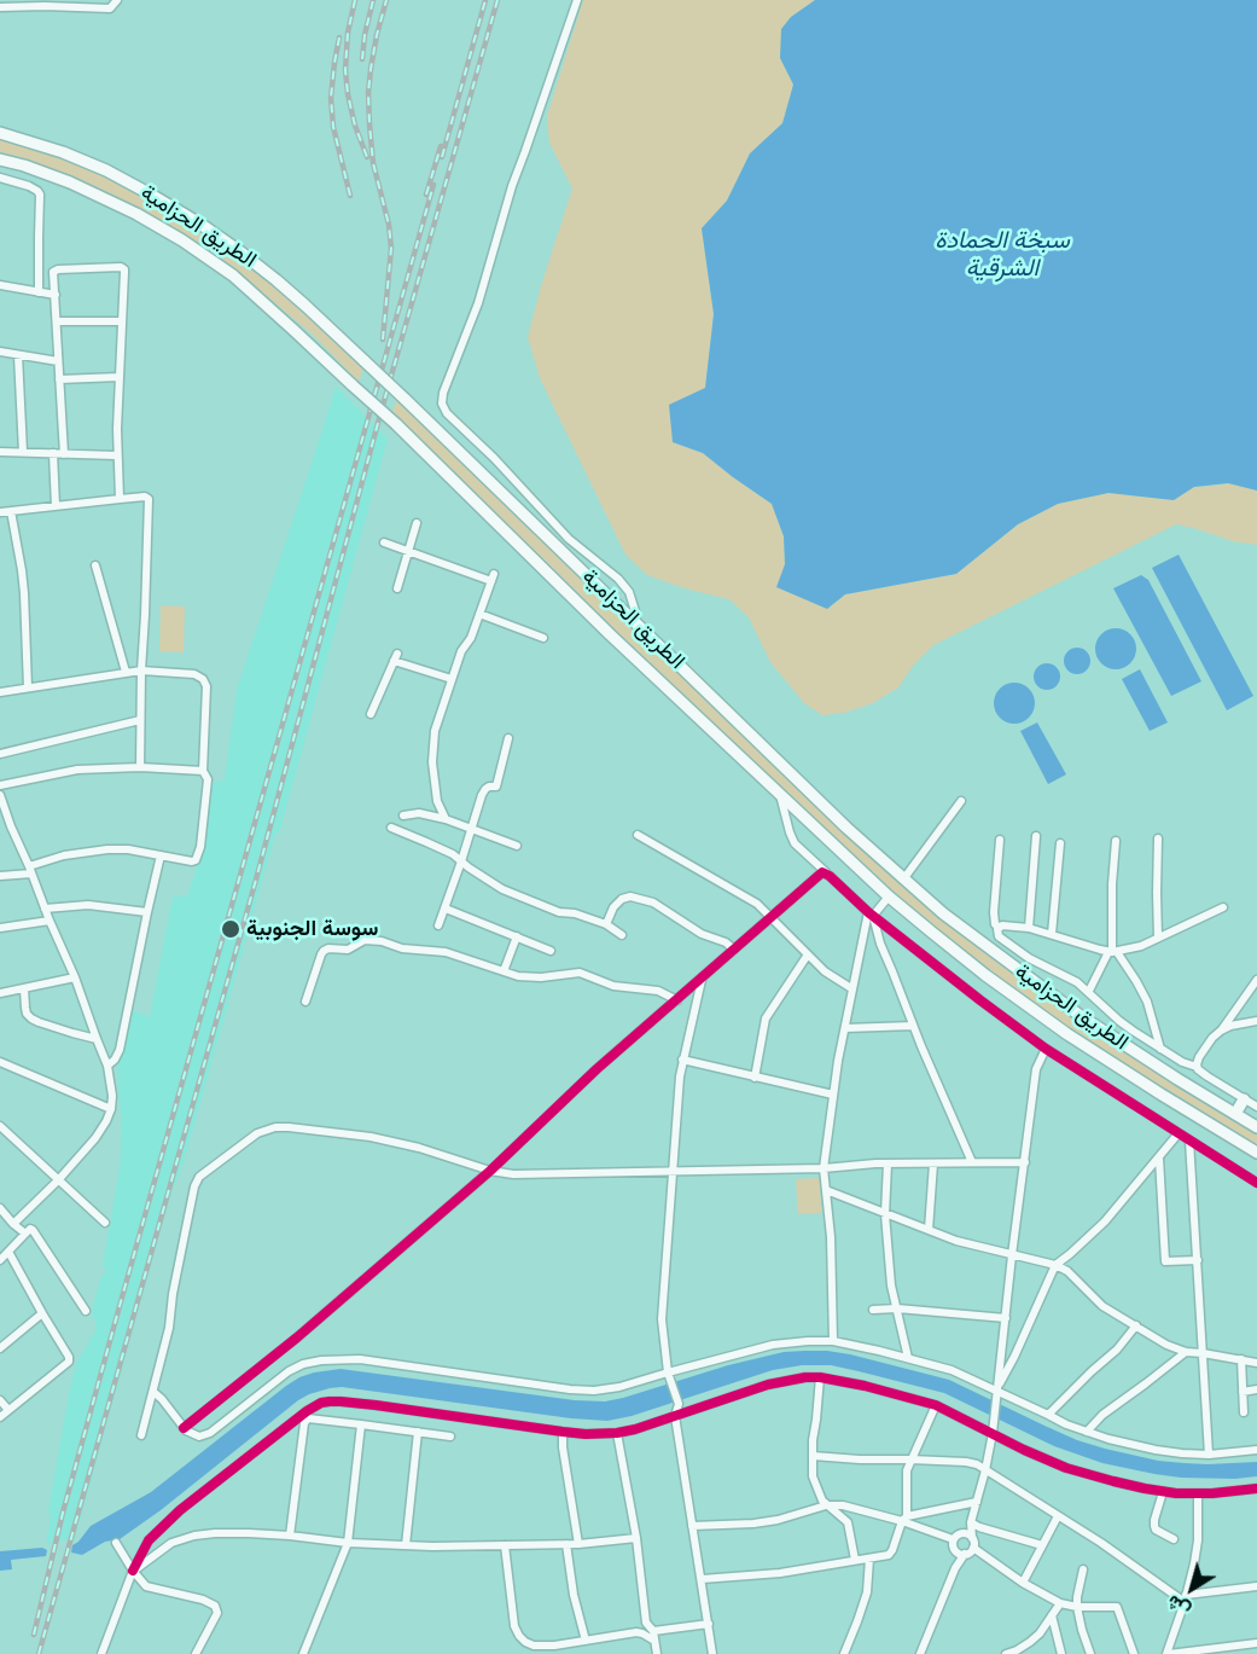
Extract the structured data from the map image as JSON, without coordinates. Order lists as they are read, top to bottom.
{
  "streets": {
    "highway": ["الطريق الحزامية"]
  },
  "water": ["سبخة الحمادة الشرقية"],
  "places": ["سوسة الجنوبية"],
  "north": "bottom left"
}
